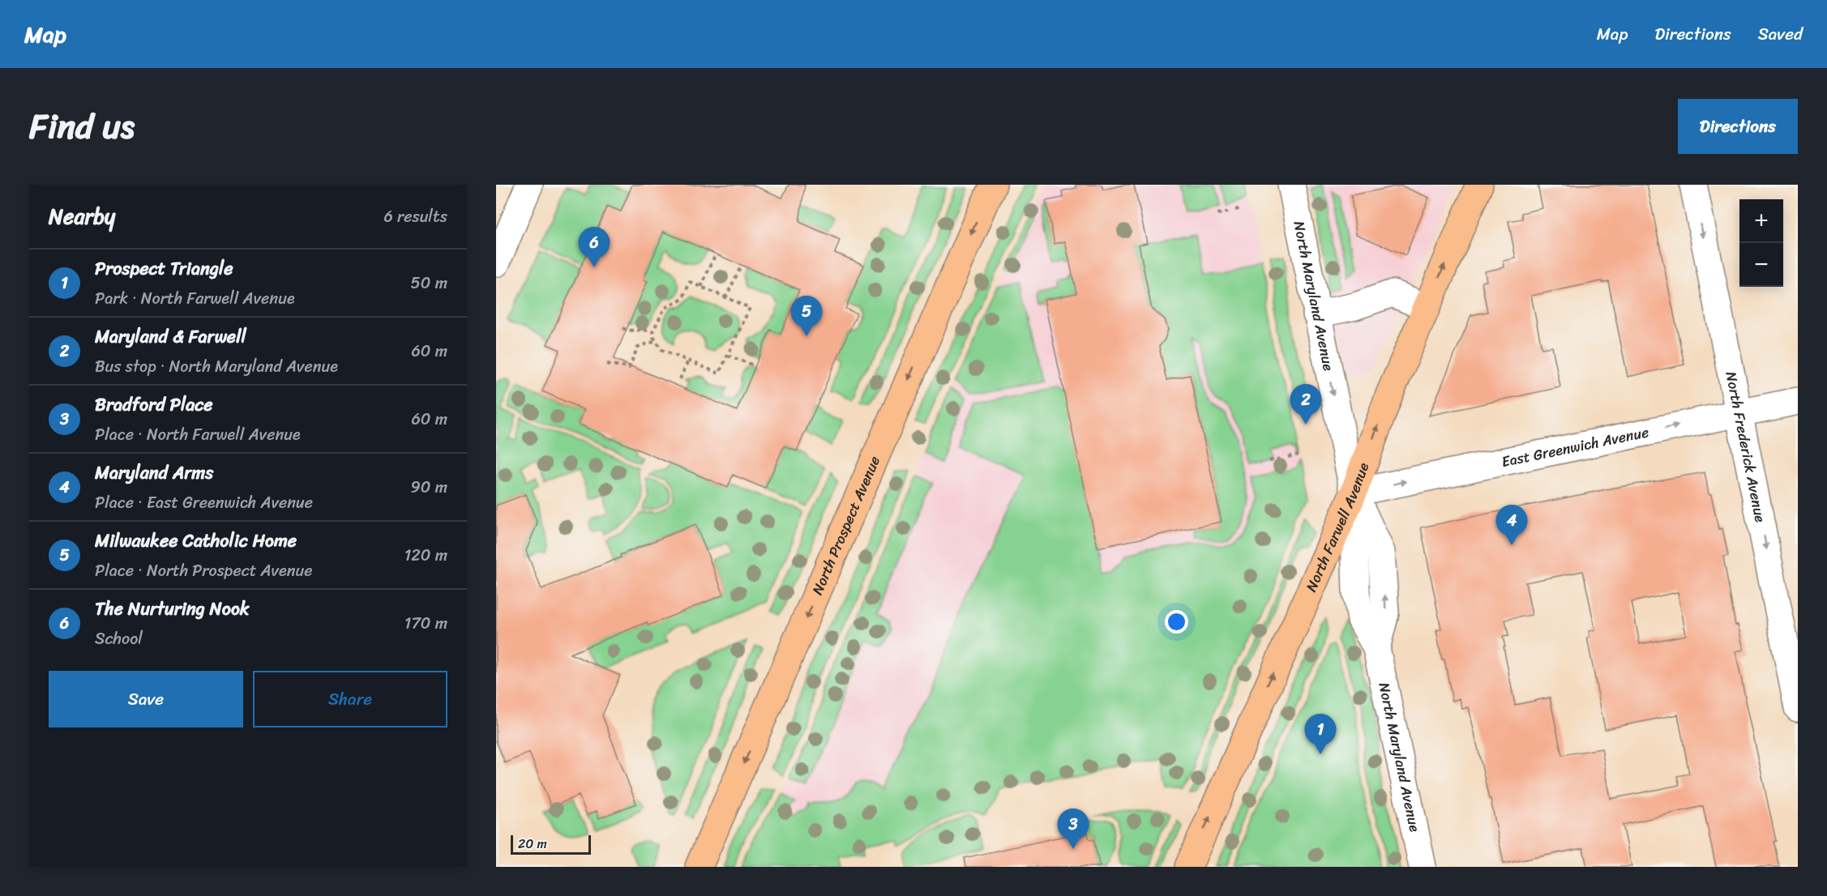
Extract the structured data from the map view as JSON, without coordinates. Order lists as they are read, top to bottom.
{
  "streets": {
    "main road": ["North Prospect Avenue", "North Farwell Avenue"],
    "street": ["North Maryland Avenue", "North Frederick Avenue", "East Greenwich Avenue"]
  },
  "crossings": [
    ["North Maryland Avenue", "East Greenwich Avenue"],
    ["North Maryland Avenue", "North Farwell Avenue"],
    ["North Frederick Avenue", "East Greenwich Avenue"],
    ["East Greenwich Avenue", "North Farwell Avenue"]
  ],
  "one_way": [
    "North Frederick Avenue",
    "East Greenwich Avenue",
    "North Prospect Avenue",
    "North Farwell Avenue"
  ],
  "scale_bar": "20 m",
  "page": {
    "header": "Map",
    "nav": ["Map", "Directions", "Saved"],
    "title": "Find us",
    "buttons": [
      "Directions",
      ["Save", "Share"]
    ],
    "heading": ["Nearby", "6 results"],
    "map_buttons": ["+", "−"],
    "pins": [
      "6",
      "5",
      "2",
      "4",
      "1",
      "3"
    ],
    "list": [
      {
        "mark": "1",
        "name": "Prospect Triangle",
        "note": "Park · North Farwell Avenue",
        "value": "50 m"
      },
      {
        "mark": "2",
        "name": "Maryland & Farwell",
        "note": "Bus stop · North Maryland Avenue",
        "value": "60 m"
      },
      {
        "mark": "3",
        "name": "Bradford Place",
        "note": "Place · North Farwell Avenue",
        "value": "60 m"
      },
      {
        "mark": "4",
        "name": "Maryland Arms",
        "note": "Place · East Greenwich Avenue",
        "value": "90 m"
      },
      {
        "mark": "5",
        "name": "Milwaukee Catholic Home",
        "note": "Place · North Prospect Avenue",
        "value": "120 m"
      },
      {
        "mark": "6",
        "name": "The Nurturing Nook",
        "note": "School",
        "value": "170 m"
      }
    ],
    "scale": "20 m"
  }
}
